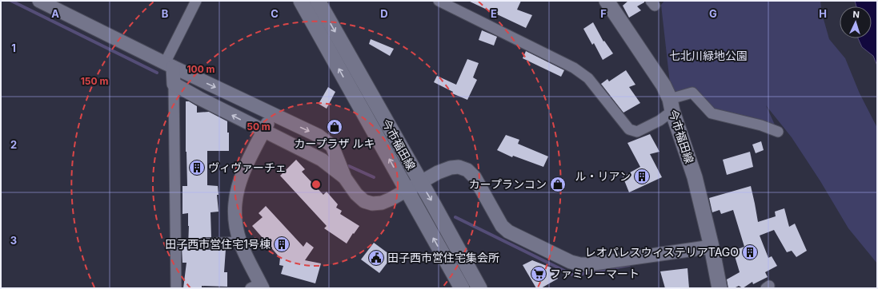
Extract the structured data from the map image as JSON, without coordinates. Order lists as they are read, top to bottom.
{
  "streets": {
    "main road": ["今市福田線"]
  },
  "parks": ["七北川緑地公園"],
  "places": {
    "shop": ["カープラザ ルキ", "カープランコン"],
    "building": [
      "ヴィヴァーチェ",
      "ル・リアン",
      "田子西市営住宅1号棟",
      "レオパレスウィステリアTAGO"
    ],
    "public building": ["田子西市営住宅集会所"],
    "supermarket": ["ファミリーマート"]
  },
  "north": "top",
  "grid": {
    "columns": [
      "A",
      "B",
      "C",
      "D",
      "E",
      "F",
      "G",
      "H"
    ],
    "rows": ["1", "2", "3"]
  },
  "rings": ["100 m", "150 m", "50 m"]
}
